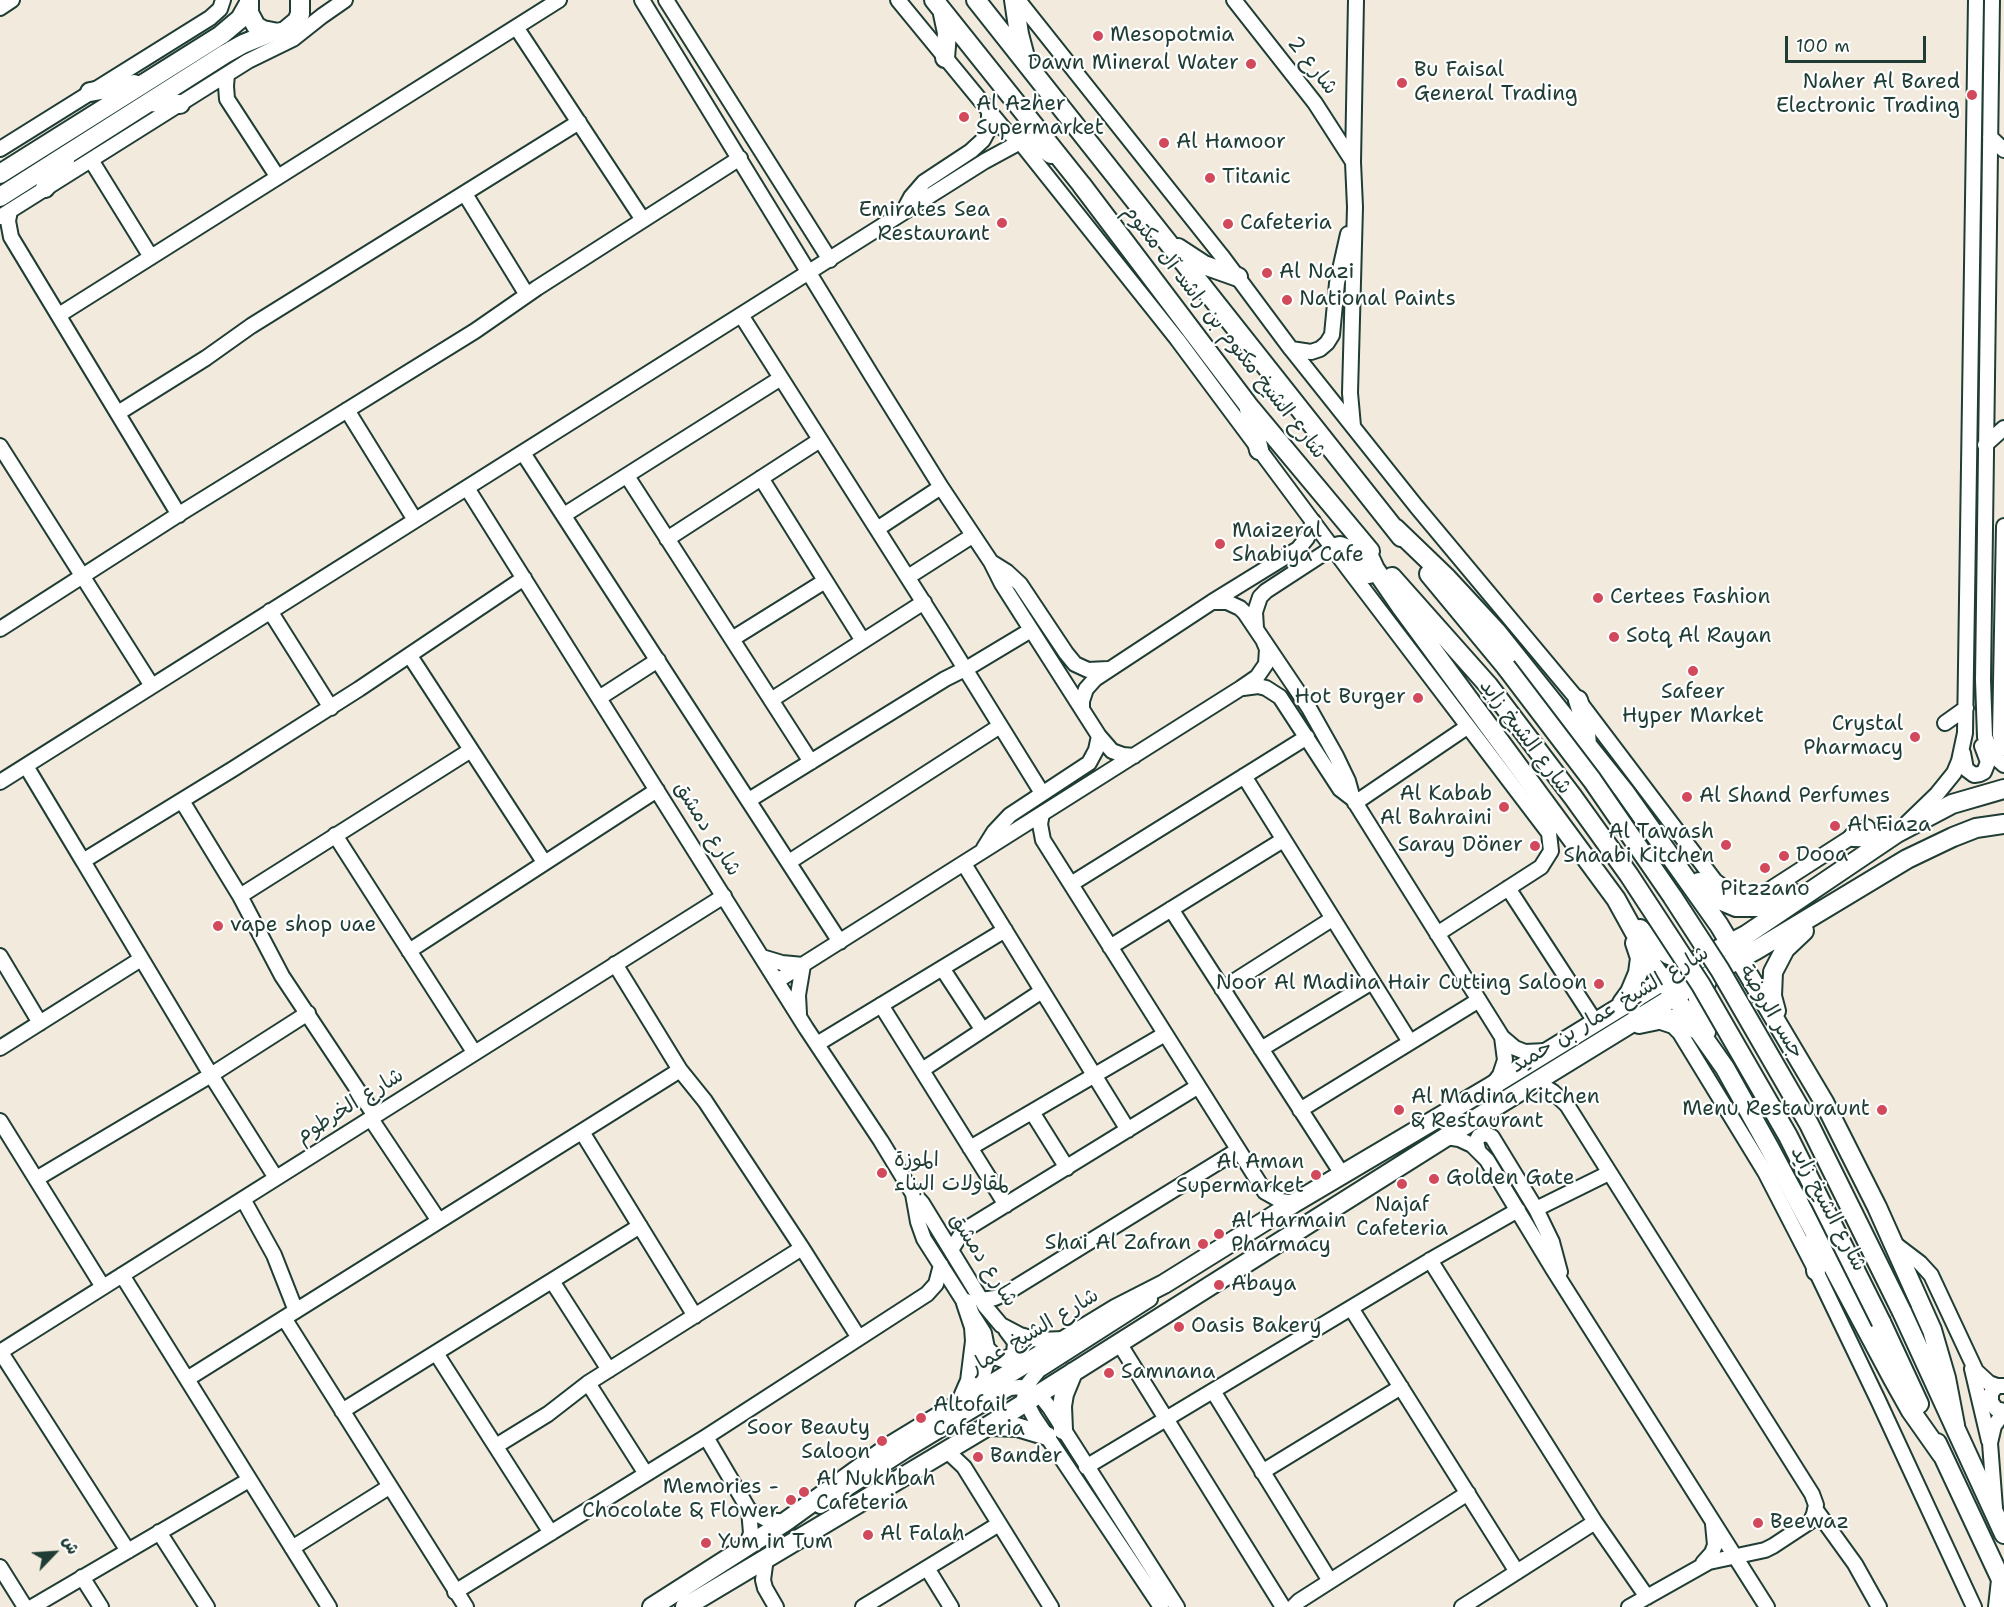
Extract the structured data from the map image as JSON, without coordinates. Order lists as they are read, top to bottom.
{
  "streets": {
    "main road": [
      "شارع الشيخ مكتوم بن راشد آل مكتوم",
      "شارع الشيخ زايد",
      "شارع الشيخ عمار بن حميد",
      "جسر الروضة",
      "شارع الشيخ عمار"
    ],
    "street": ["شارع 2", "شارع دمشق", "شارع الخرطوم"]
  },
  "crossings": [
    ["شارع الشيخ مكتوم بن راشد آل مكتوم", "شارع الشيخ زايد"],
    ["شارع الشيخ مكتوم بن راشد آل مكتوم", "جسر الروضة"],
    ["شارع الشيخ زايد", "شارع الشيخ عمار بن حميد"],
    ["شارع الشيخ زايد", "جسر الروضة"],
    ["شارع دمشق", "شارع الخرطوم"],
    ["شارع دمشق", "شارع الشيخ عمار"],
    ["شارع الشيخ عمار بن حميد", "شارع الشيخ عمار"]
  ],
  "places": [
    "Mesopotmia",
    "Dawn Mineral Water",
    "Bu Faisal General Trading",
    "Naher Al Bared Electronic Trading",
    "Al Azher Supermarket",
    "Al Hamoor",
    "Titanic",
    "Emirates Sea Restaurant",
    "Cafeteria",
    "Al Nazi",
    "National Paints",
    "Maizeral Shabiya Cafe",
    "Certees Fashion",
    "Sotq Al Rayan",
    "Safeer Hyper Market",
    "Hot Burger",
    "Crystal Pharmacy",
    "Al Shand Perfumes",
    "Al Kabab Al Bahraini",
    "Al Fiaza",
    "Al Tawash Shaabi Kitchen",
    "Saray Döner",
    "Dooa",
    "Pitzzano",
    "vape shop uae",
    "Noor Al Madina Hair Cutting Saloon",
    "Al Madina Kitchen & Restaurant",
    "Menu Restauraunt",
    "الموزة لمقاولات البناء",
    "Al Aman Supermarket",
    "Golden Gate",
    "Najaf Cafeteria",
    "Al Harmain Pharmacy",
    "Shai Al Zafran",
    "Abaya",
    "Oasis Bakery",
    "Samnana",
    "Altofail Cafeteria",
    "Soor Beauty Saloon",
    "Bander",
    "Al Nukhbah Cafeteria",
    "Memories - Chocolate & Flower",
    "Beewaz",
    "Al Falah",
    "Yum in Tum"
  ],
  "scale_bar": "100 m",
  "north": "top right"
}
